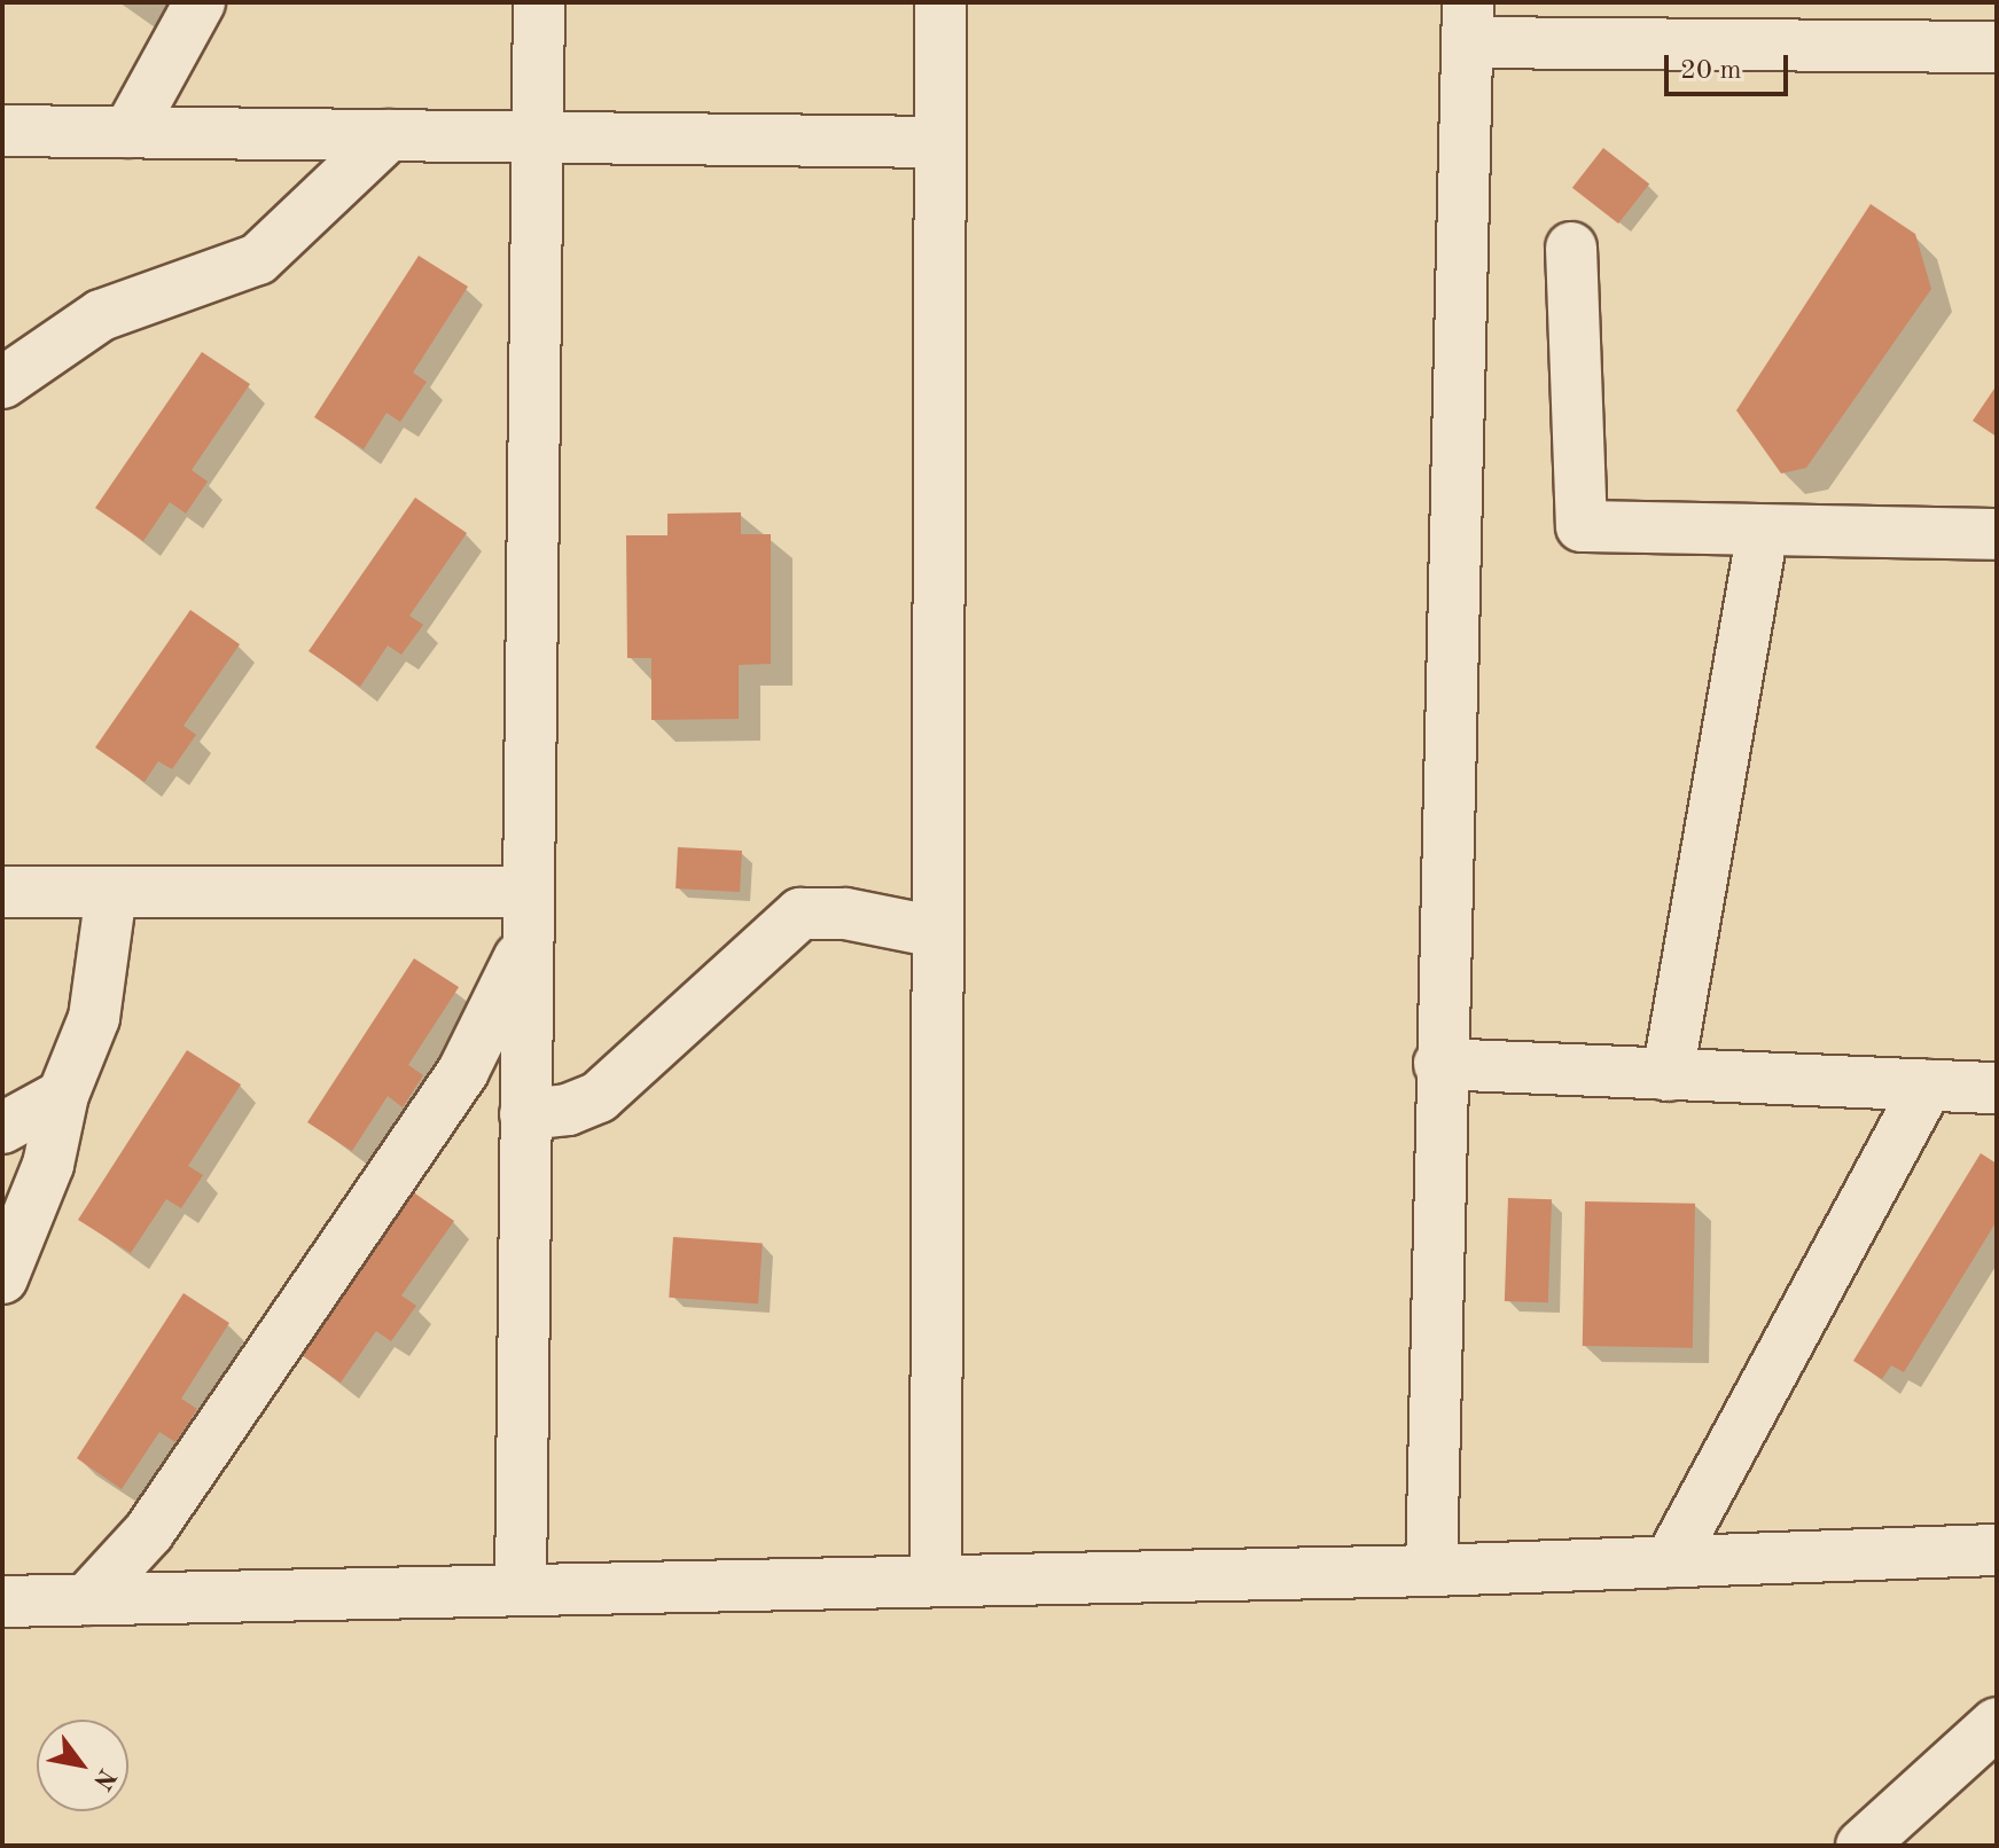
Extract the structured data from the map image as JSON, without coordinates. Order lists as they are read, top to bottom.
{
  "scale_bar": "20 m",
  "north": "bottom right"
}
